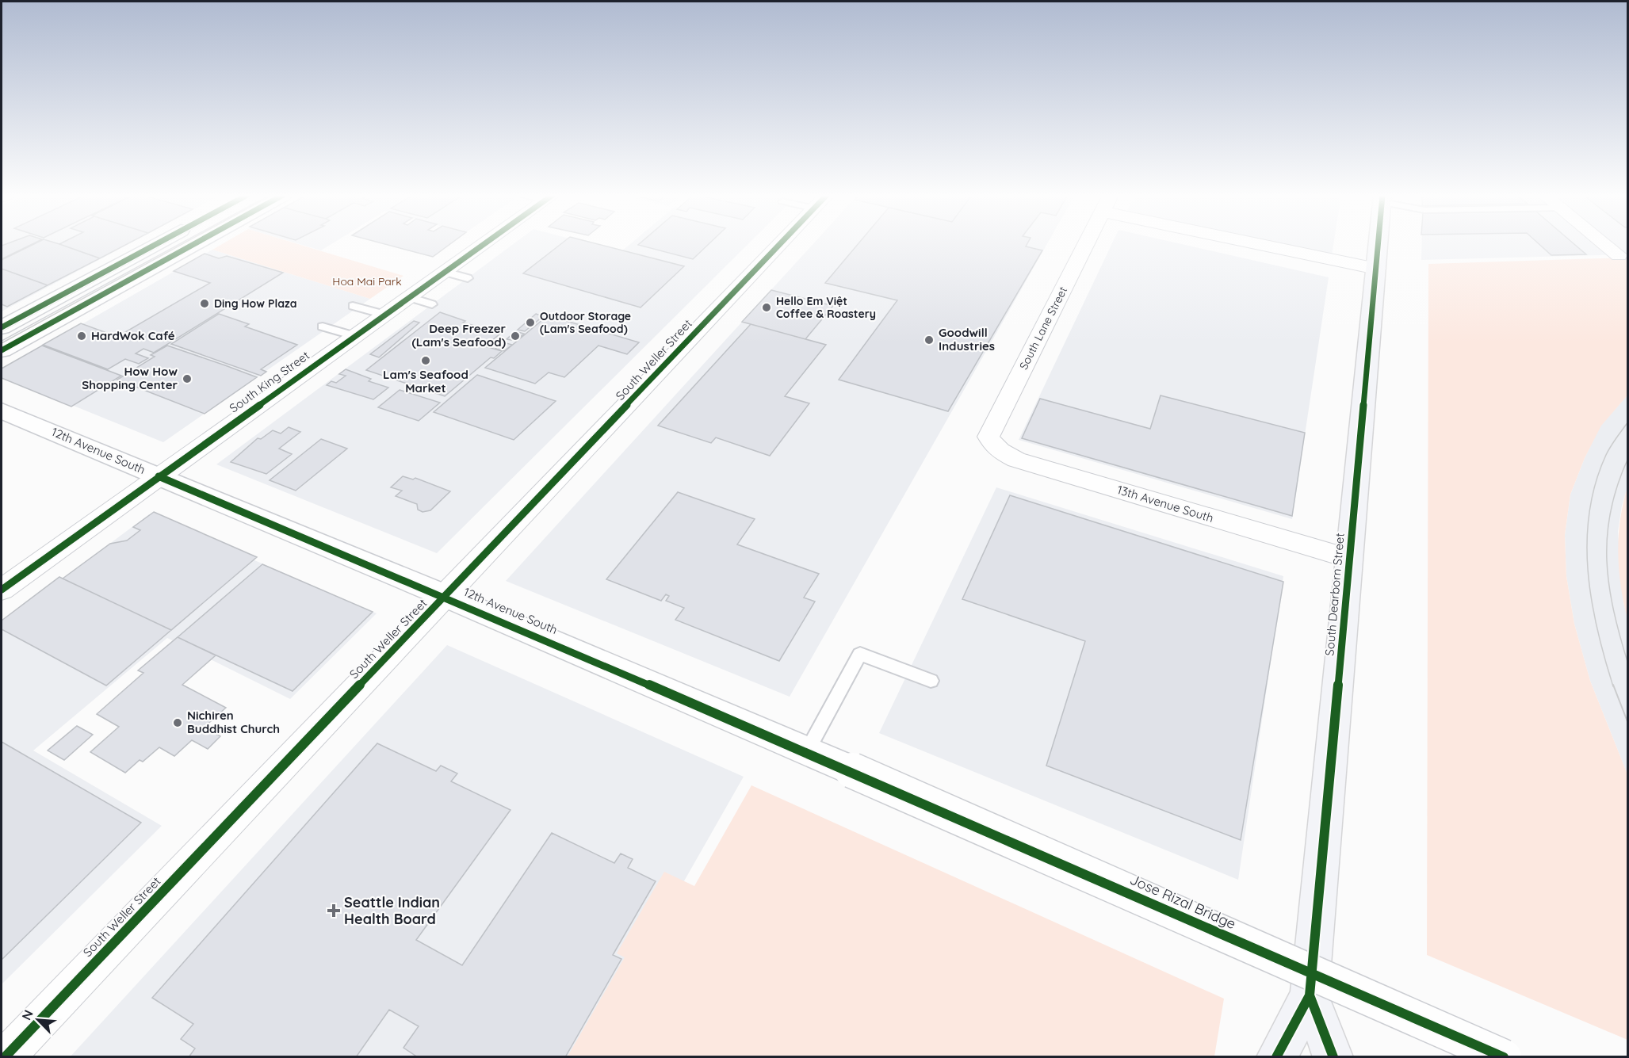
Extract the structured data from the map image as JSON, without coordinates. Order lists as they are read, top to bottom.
{
  "streets": {
    "main road": ["12th Avenue South", "South Dearborn Street", "Jose Rizal Bridge"],
    "street": [
      "South Lane Street",
      "South Weller Street",
      "South King Street",
      "13th Avenue South"
    ]
  },
  "crossings": [
    ["South Lane Street", "13th Avenue South"],
    ["South Weller Street", "12th Avenue South"],
    ["South King Street", "12th Avenue South"],
    ["12th Avenue South", "Jose Rizal Bridge"],
    ["13th Avenue South", "South Dearborn Street"]
  ],
  "parks": ["Hoa Mai Park"],
  "places": {
    "other": [
      "Ding How Plaza",
      "Hello Em Việt Coffee & Roastery",
      "Outdoor Storage (Lam's Seafood)",
      "HardWok Café",
      "Deep Freezer (Lam's Seafood)",
      "Goodwill Industries",
      "Lam's Seafood Market",
      "How How Shopping Center",
      "Nichiren Buddhist Church"
    ],
    "health": ["Seattle Indian Health Board"]
  },
  "north": "top left"
}
